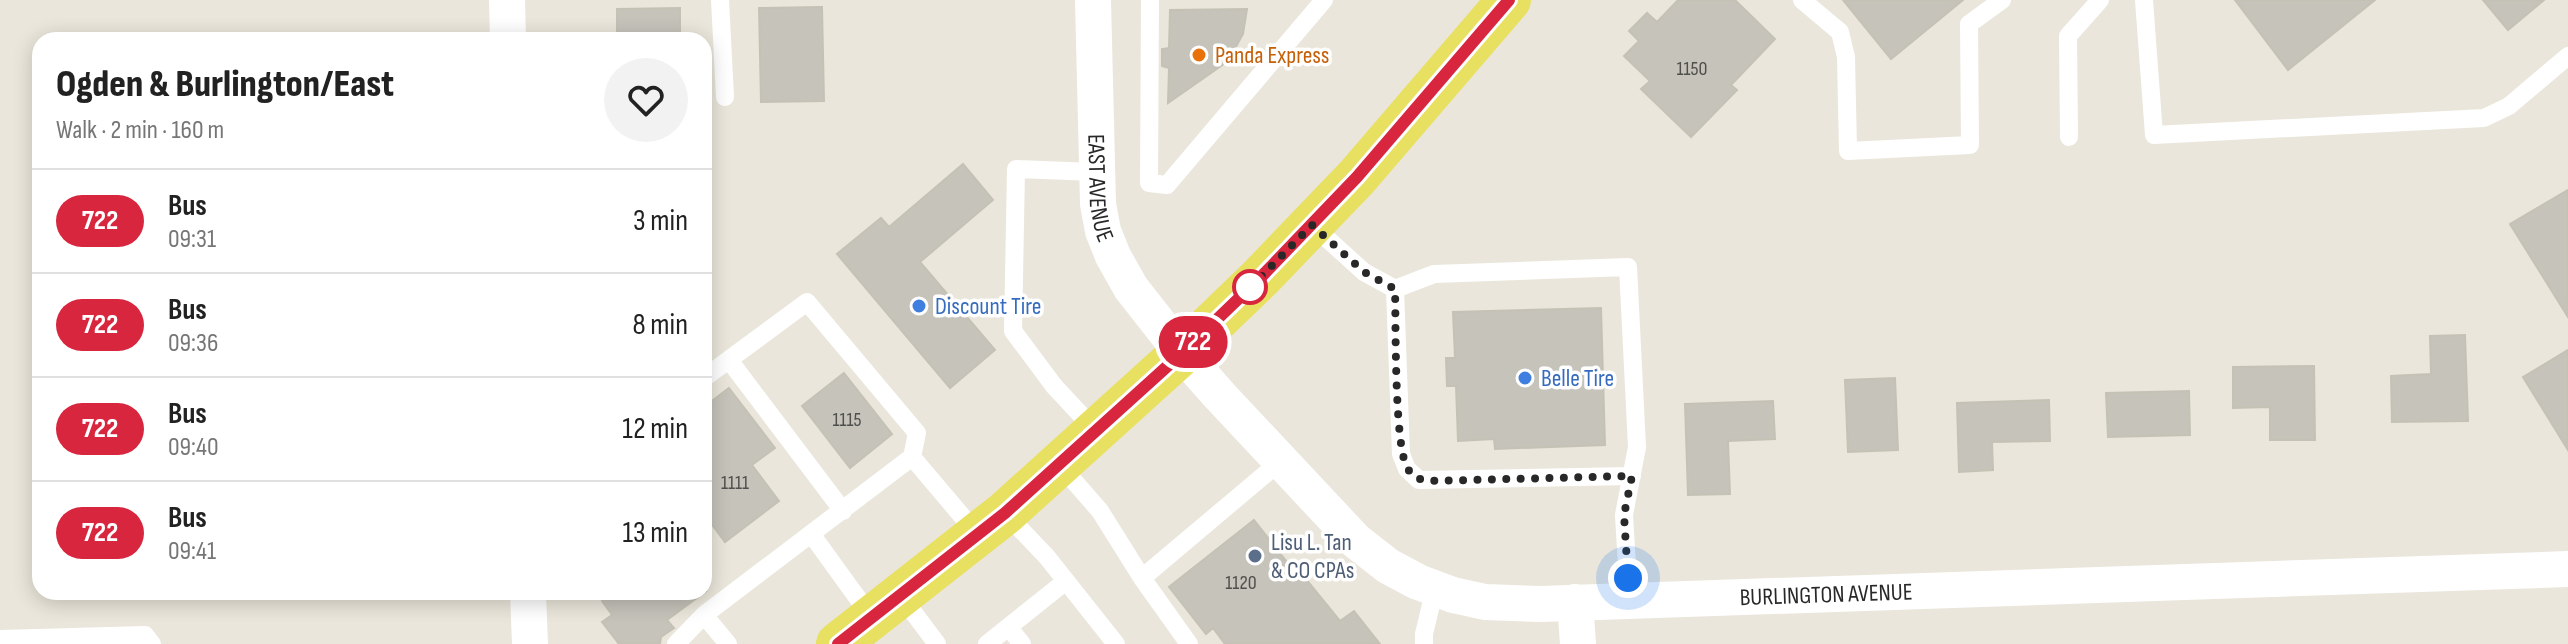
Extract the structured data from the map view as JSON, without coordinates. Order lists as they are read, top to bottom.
{
  "streets": {
    "street": ["EAST AVENUE", "BURLINGTON AVENUE"]
  },
  "crossings": [
    ["EAST AVENUE", "BURLINGTON AVENUE"]
  ],
  "places": [
    "Panda Express",
    "Discount Tire",
    "Belle Tire",
    "Lisu L. Tan & CO CPAs"
  ],
  "lines": ["bus line 722"],
  "house_numbers": [
    "1150",
    "1115",
    "1111",
    "1120"
  ],
  "page": {
    "on_map": "722",
    "heading": ["Ogden & Burlington/East", "Walk · 2 min · 160 m"],
    "list": [
      {
        "mark": "722",
        "name": "Bus",
        "note": "09:31",
        "value": "3 min"
      },
      {
        "mark": "722",
        "name": "Bus",
        "note": "09:36",
        "value": "8 min"
      },
      {
        "mark": "722",
        "name": "Bus",
        "note": "09:40",
        "value": "12 min"
      },
      {
        "mark": "722",
        "name": "Bus",
        "note": "09:41",
        "value": "13 min"
      }
    ]
  }
}
